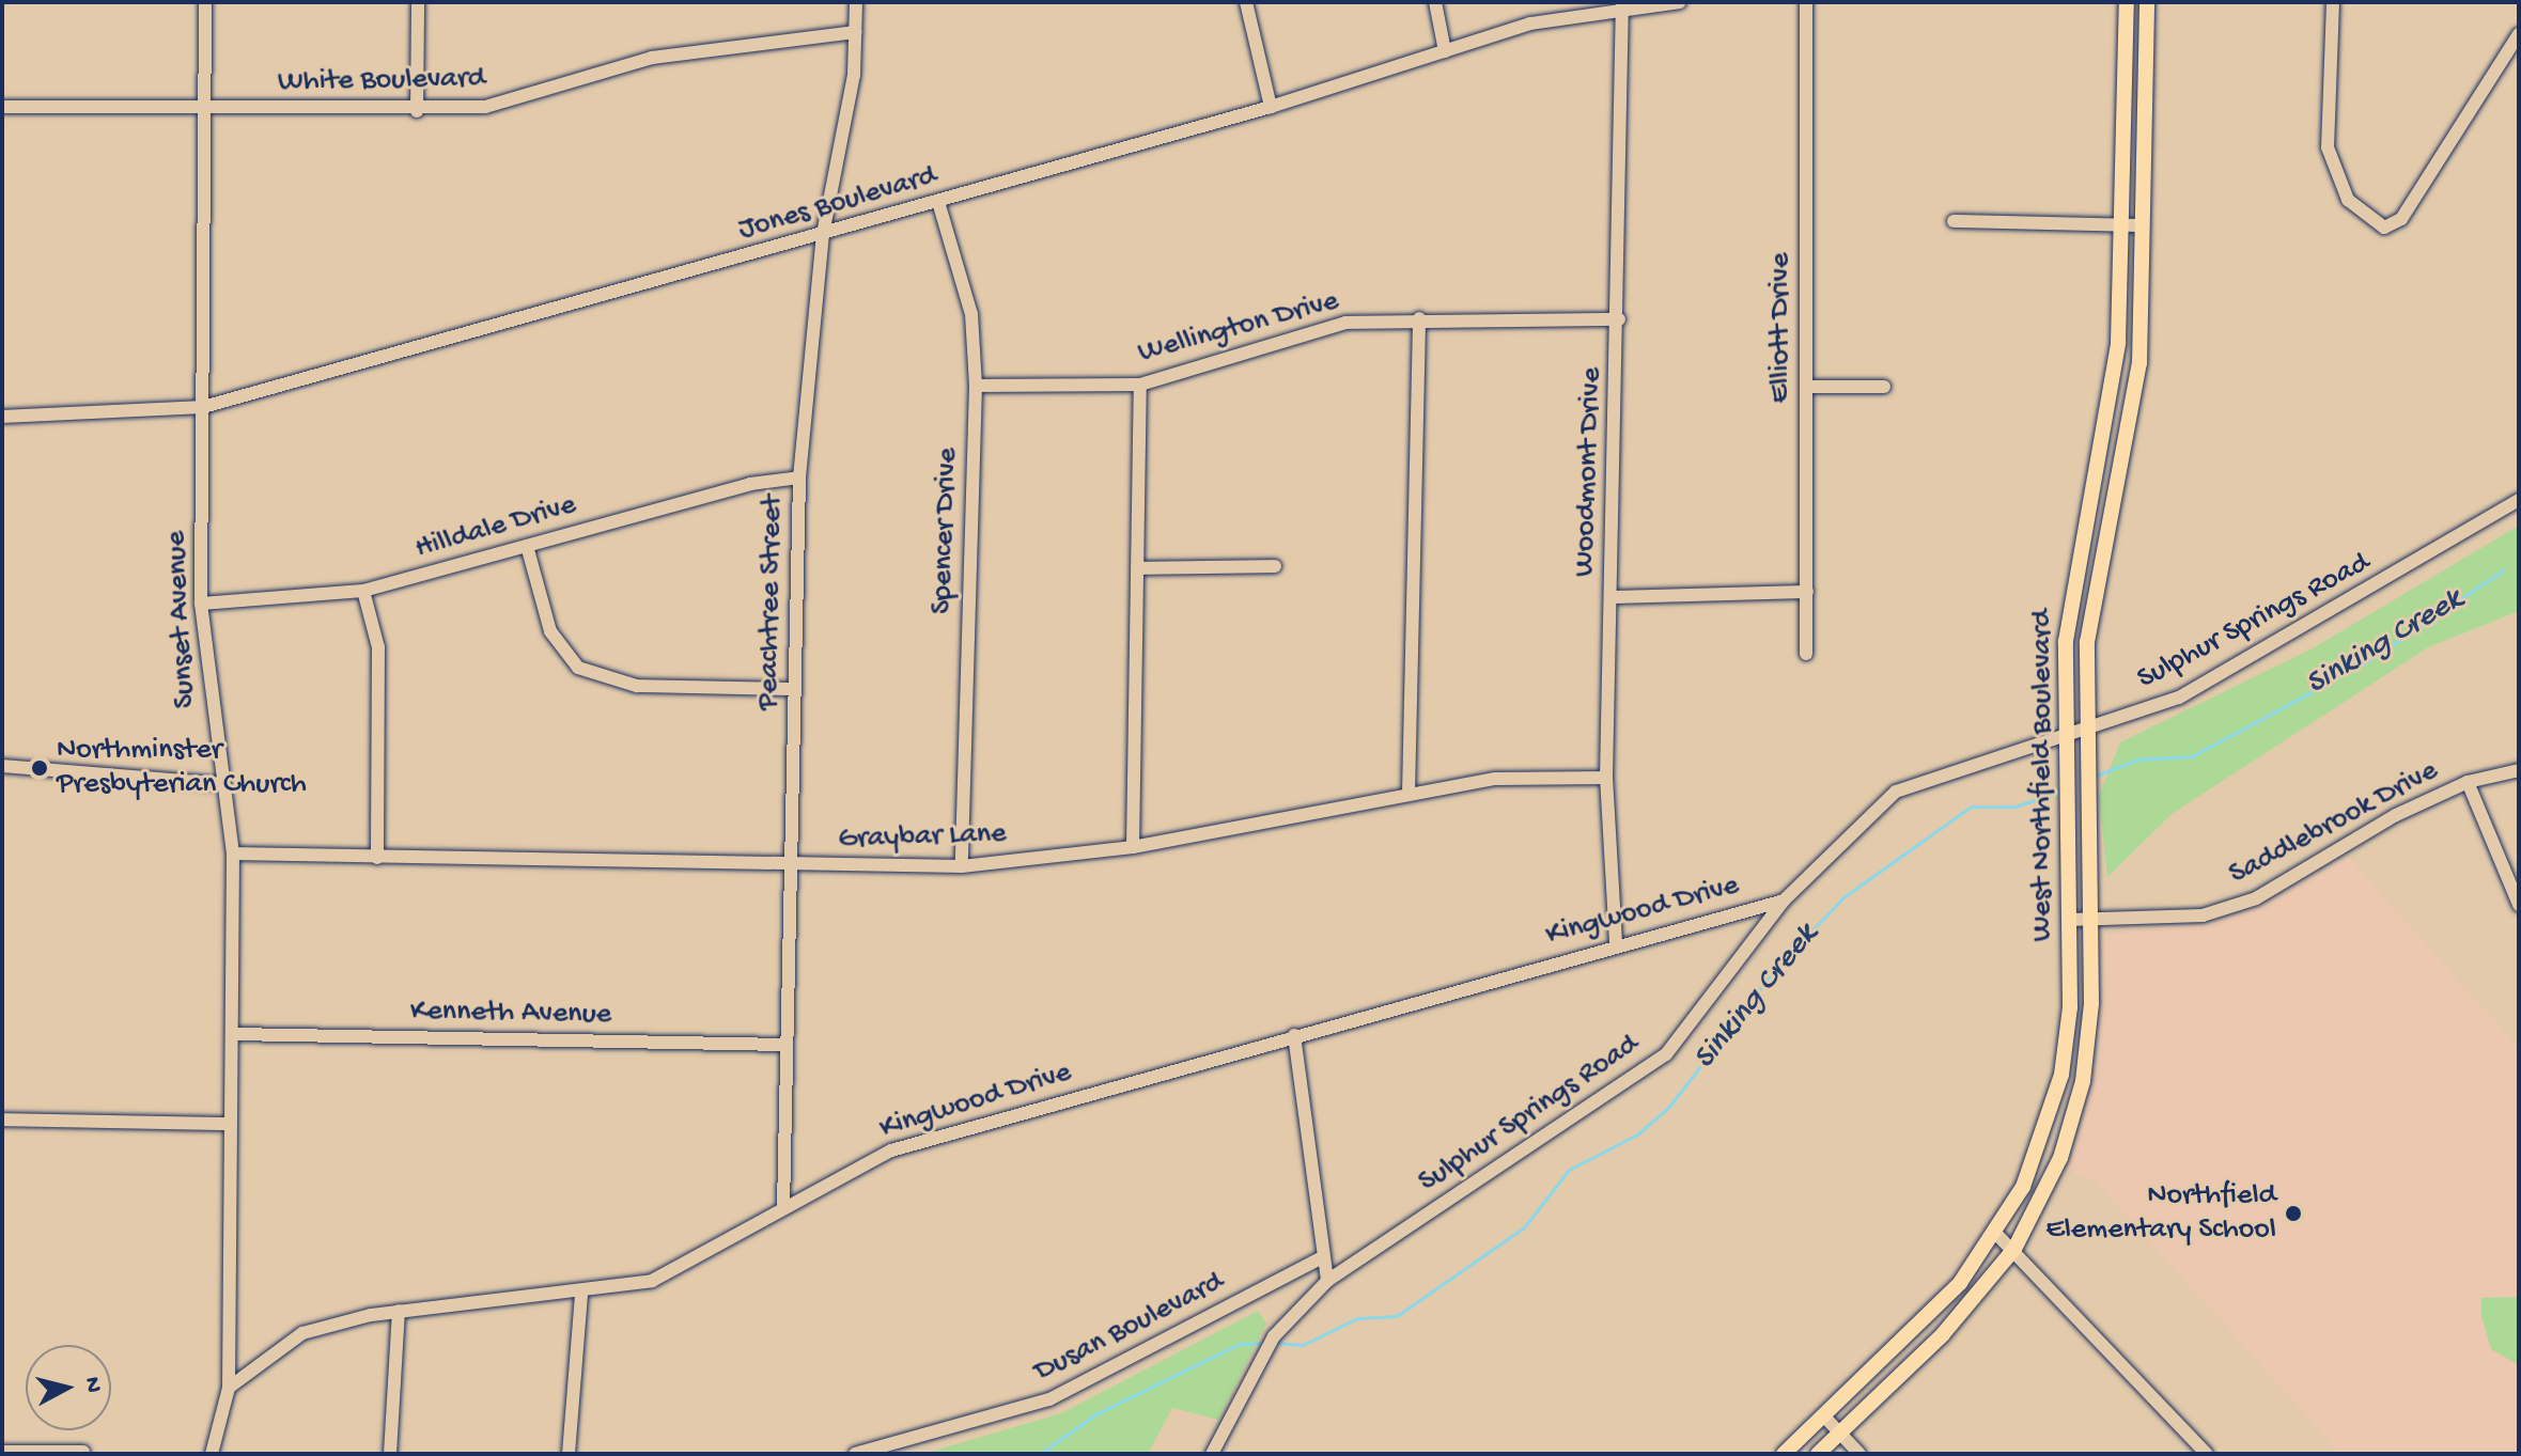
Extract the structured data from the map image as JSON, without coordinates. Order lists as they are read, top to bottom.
{
  "streets": {
    "main road": ["West Northfield Boulevard"],
    "street": [
      "White Boulevard",
      "Jones Boulevard",
      "Wellington Drive",
      "Elliott Drive",
      "Woodmont Drive",
      "Hilldale Drive",
      "Spencer Drive",
      "Peachtree Street",
      "Sunset Avenue",
      "Sulphur Springs Road",
      "Saddlebrook Drive",
      "Graybar Lane",
      "Kingwood Drive",
      "Kenneth Avenue",
      "Dusan Boulevard"
    ]
  },
  "crossings": [
    ["White Boulevard", "Peachtree Street"],
    ["White Boulevard", "Sunset Avenue"],
    ["Jones Boulevard", "Woodmont Drive"],
    ["Jones Boulevard", "Spencer Drive"],
    ["Jones Boulevard", "Peachtree Street"],
    ["Jones Boulevard", "Sunset Avenue"],
    ["Wellington Drive", "Woodmont Drive"],
    ["Wellington Drive", "Spencer Drive"],
    ["Woodmont Drive", "Graybar Lane"],
    ["Woodmont Drive", "Kingwood Drive"],
    ["Hilldale Drive", "Peachtree Street"],
    ["Hilldale Drive", "Sunset Avenue"],
    ["Spencer Drive", "Graybar Lane"],
    ["Peachtree Street", "Graybar Lane"],
    ["Peachtree Street", "Kingwood Drive"],
    ["Peachtree Street", "Kenneth Avenue"],
    ["Sunset Avenue", "Graybar Lane"],
    ["Sunset Avenue", "Kingwood Drive"],
    ["Sunset Avenue", "Kenneth Avenue"],
    ["Sulphur Springs Road", "West Northfield Boulevard"],
    ["Sulphur Springs Road", "Kingwood Drive"],
    ["West Northfield Boulevard", "Saddlebrook Drive"]
  ],
  "water": ["Sinking Creek"],
  "places": ["Northminster Presbyterian Church", "Northfield Elementary School"],
  "north": "right"
}
